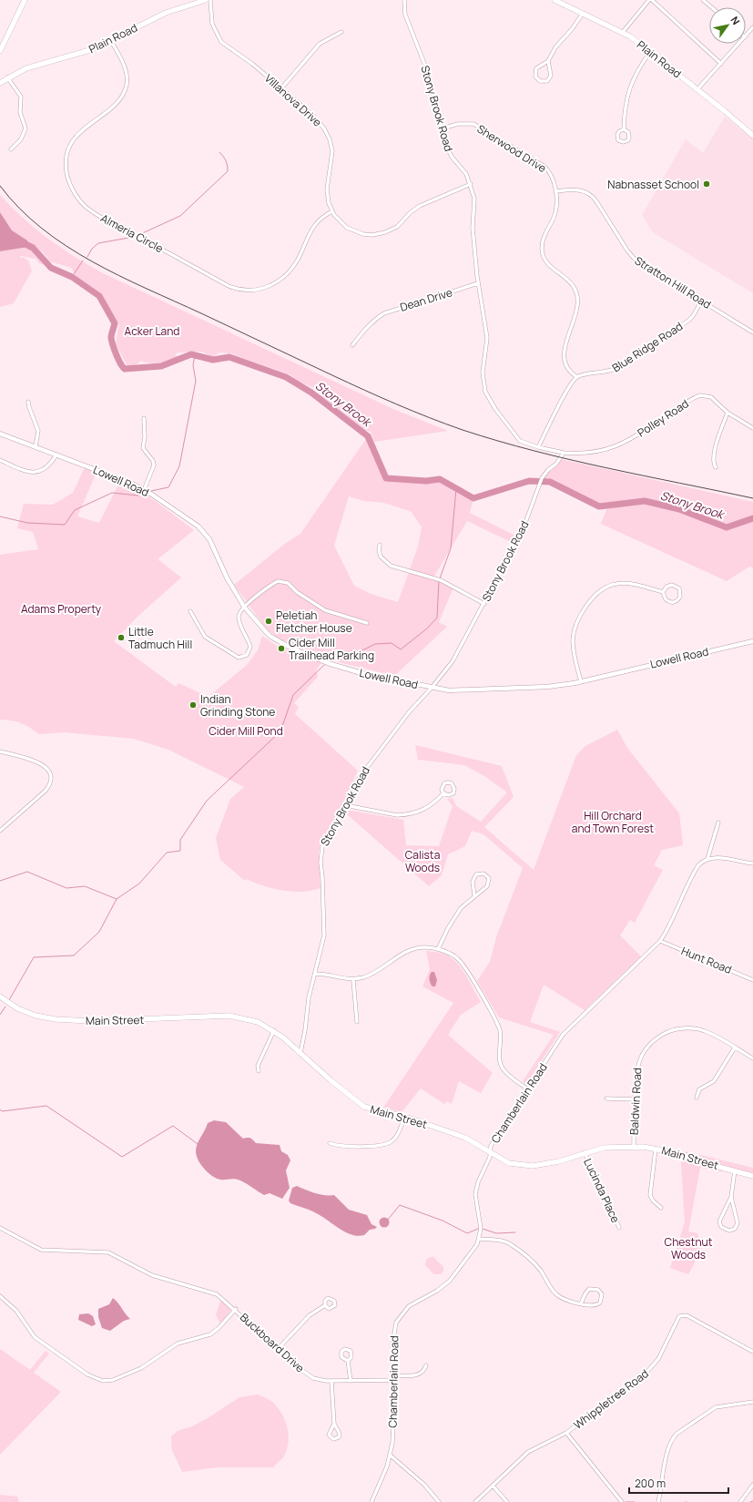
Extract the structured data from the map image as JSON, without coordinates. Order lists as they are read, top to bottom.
{
  "streets": {
    "main road": ["Plain Road", "Main Street"],
    "street": [
      "Villanova Drive",
      "Stony Brook Road",
      "Sherwood Drive",
      "Almeria Circle",
      "Stratton Hill Road",
      "Dean Drive",
      "Blue Ridge Road",
      "Polley Road",
      "Lowell Road",
      "Hunt Road",
      "Baldwin Road",
      "Chamberlain Road",
      "Lucinda Place",
      "Buckboard Drive",
      "Whippletree Road"
    ]
  },
  "crossings": [
    ["Plain Road", "Almeria Circle"],
    ["Villanova Drive", "Stony Brook Road"],
    ["Villanova Drive", "Almeria Circle"],
    ["Stony Brook Road", "Sherwood Drive"],
    ["Stony Brook Road", "Dean Drive"],
    ["Stony Brook Road", "Polley Road"],
    ["Stony Brook Road", "Lowell Road"],
    ["Stony Brook Road", "Main Street"],
    ["Sherwood Drive", "Stratton Hill Road"],
    ["Sherwood Drive", "Blue Ridge Road"],
    ["Stratton Hill Road", "Blue Ridge Road"],
    ["Hunt Road", "Chamberlain Road"],
    ["Main Street", "Baldwin Road"],
    ["Main Street", "Chamberlain Road"],
    ["Main Street", "Lucinda Place"],
    ["Chamberlain Road", "Buckboard Drive"]
  ],
  "water": ["Stony Brook"],
  "parks": [
    "Acker Land",
    "Adams Property",
    "Cider Mill Pond",
    "Hill Orchard and Town Forest",
    "Calista Woods",
    "Chestnut Woods"
  ],
  "places": [
    "Nabnasset School",
    "Peletiah Fletcher House",
    "Little Tadmuch Hill",
    "Cider Mill Trailhead Parking",
    "Indian Grinding Stone"
  ],
  "scale_bar": "200 m",
  "north": "top right"
}
